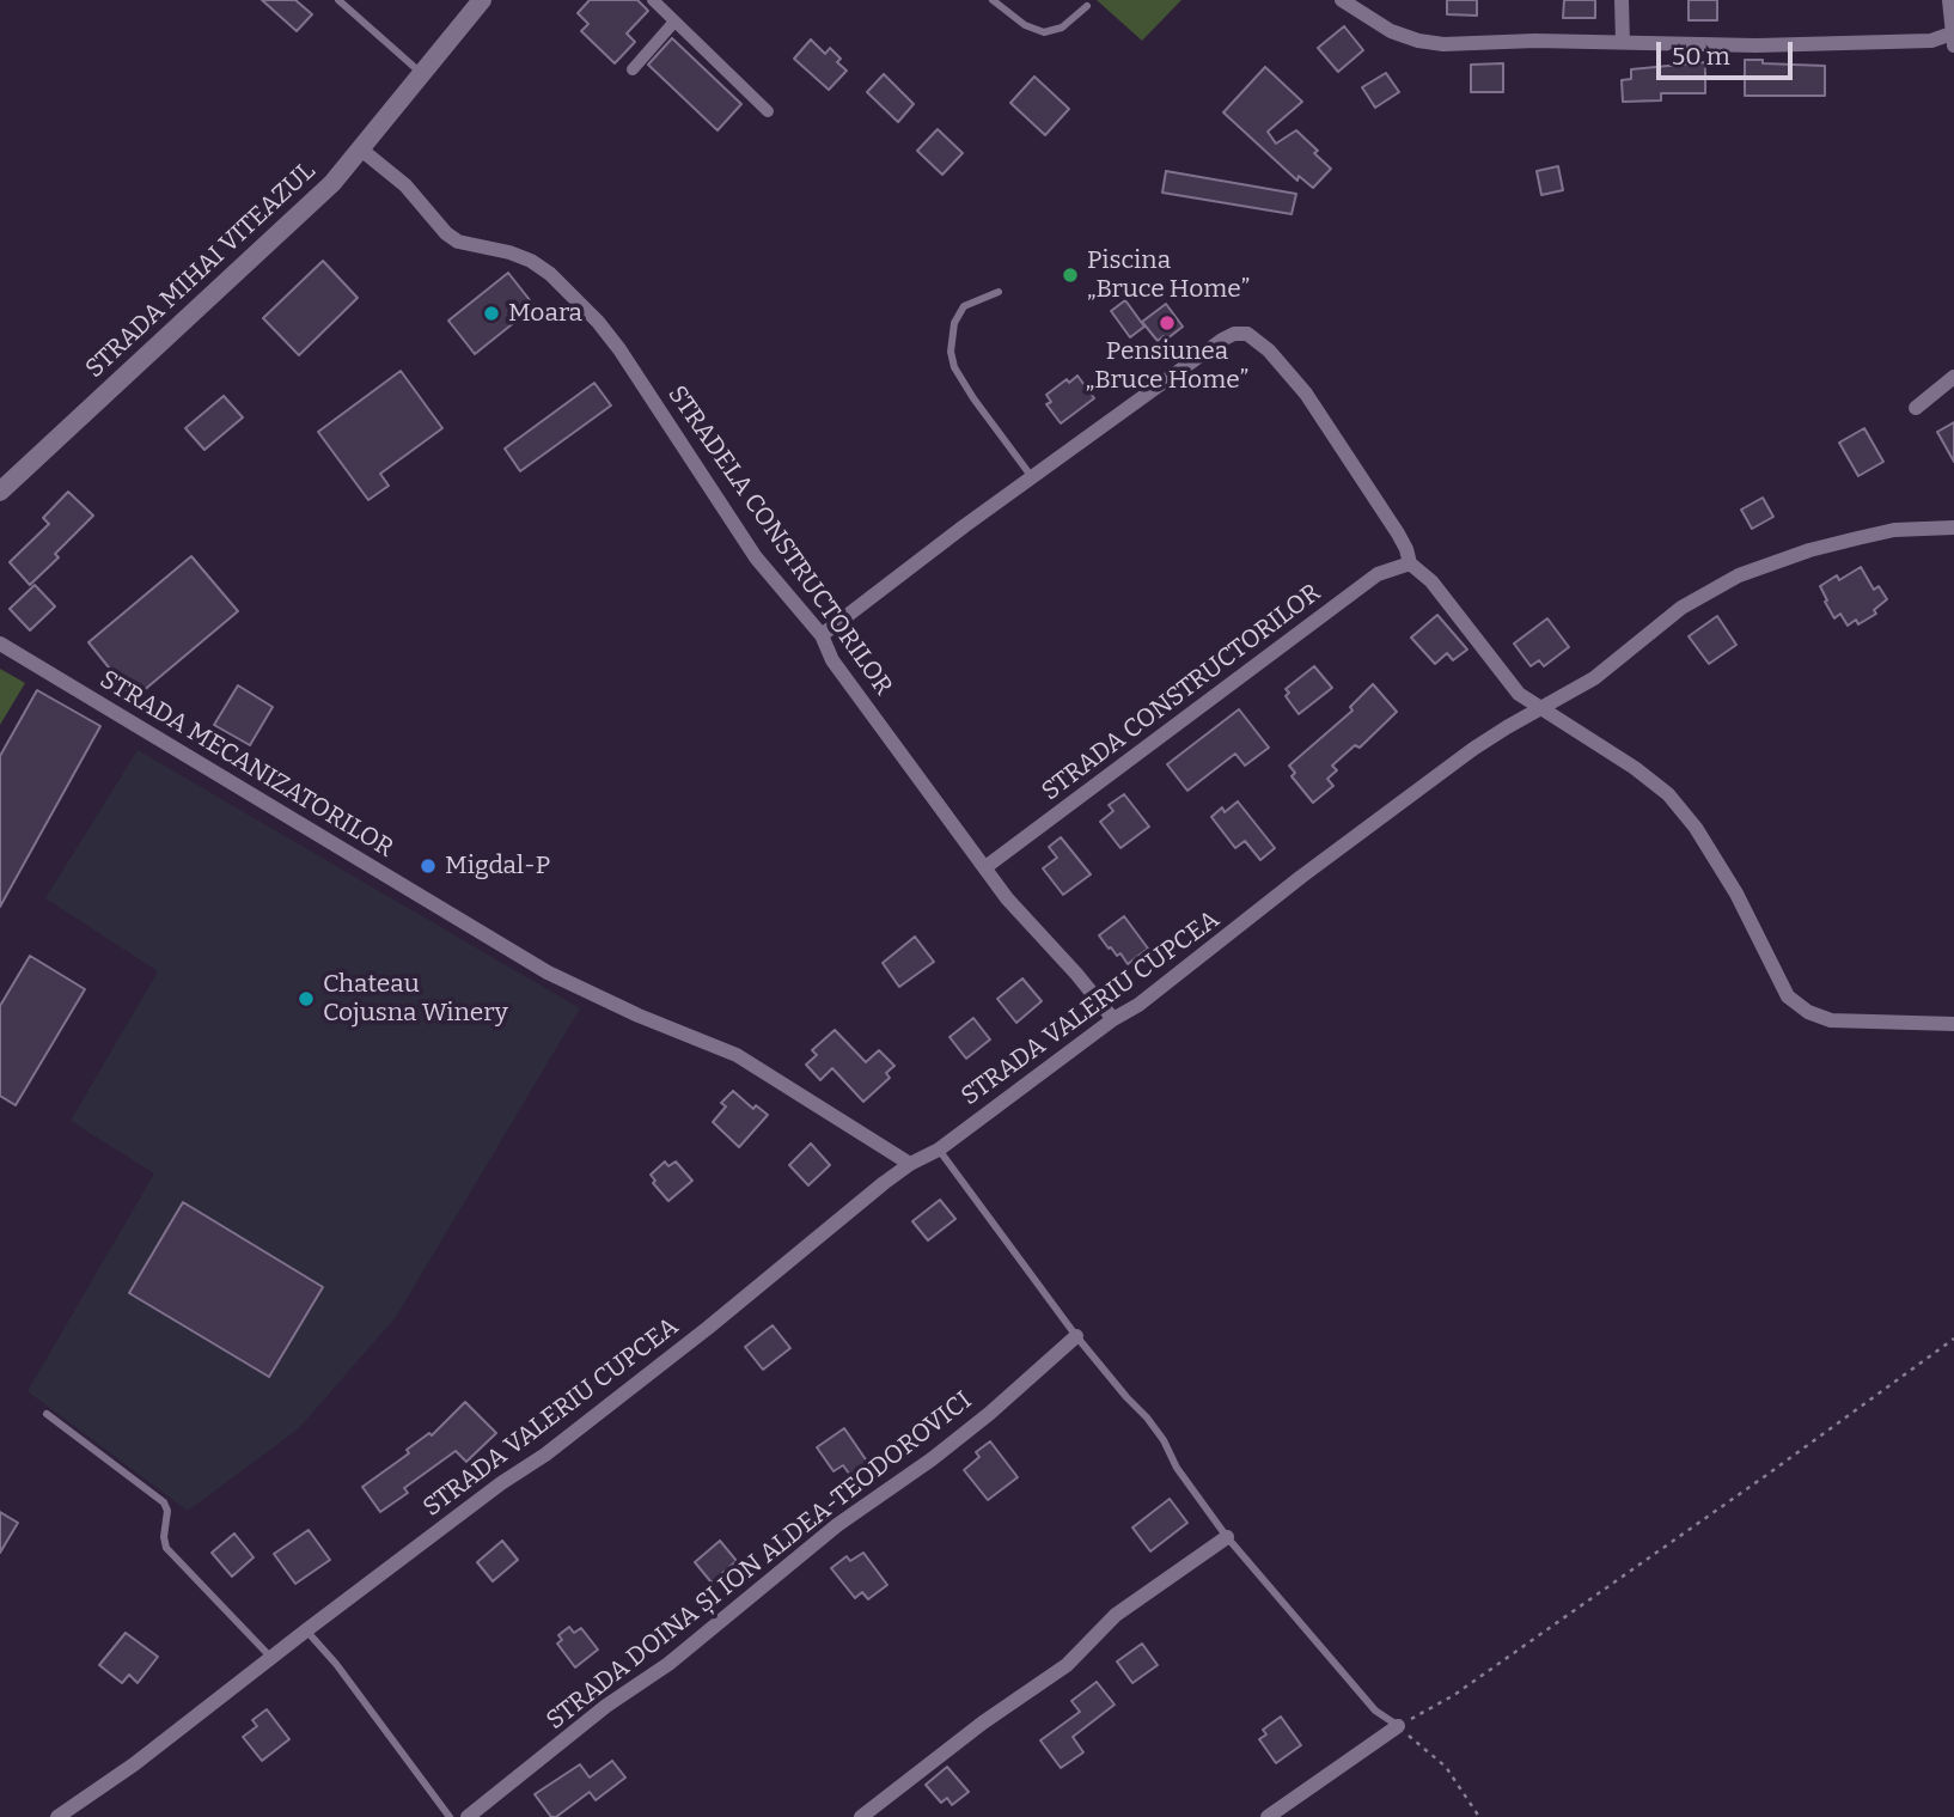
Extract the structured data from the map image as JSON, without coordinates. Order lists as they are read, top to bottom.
{
  "streets": {
    "street": [
      "STRADA MIHAI VITEAZUL",
      "STRADELA CONSTRUCTORILOR",
      "STRADA CONSTRUCTORILOR",
      "STRADA MECANIZATORILOR",
      "STRADA VALERIU CUPCEA",
      "STRADA DOINA ȘI ION ALDEA-TEODOROVICI"
    ]
  },
  "crossings": [
    ["STRADA MIHAI VITEAZUL", "STRADELA CONSTRUCTORILOR"],
    ["STRADELA CONSTRUCTORILOR", "STRADA CONSTRUCTORILOR"],
    ["STRADELA CONSTRUCTORILOR", "STRADA VALERIU CUPCEA"],
    ["STRADA MECANIZATORILOR", "STRADA VALERIU CUPCEA"]
  ],
  "places": [
    "Piscina „Bruce Home”",
    "Moara",
    "Pensiunea „Bruce Home”",
    "Migdal-P",
    "Chateau Cojusna Winery"
  ],
  "scale_bar": "50 m"
}
